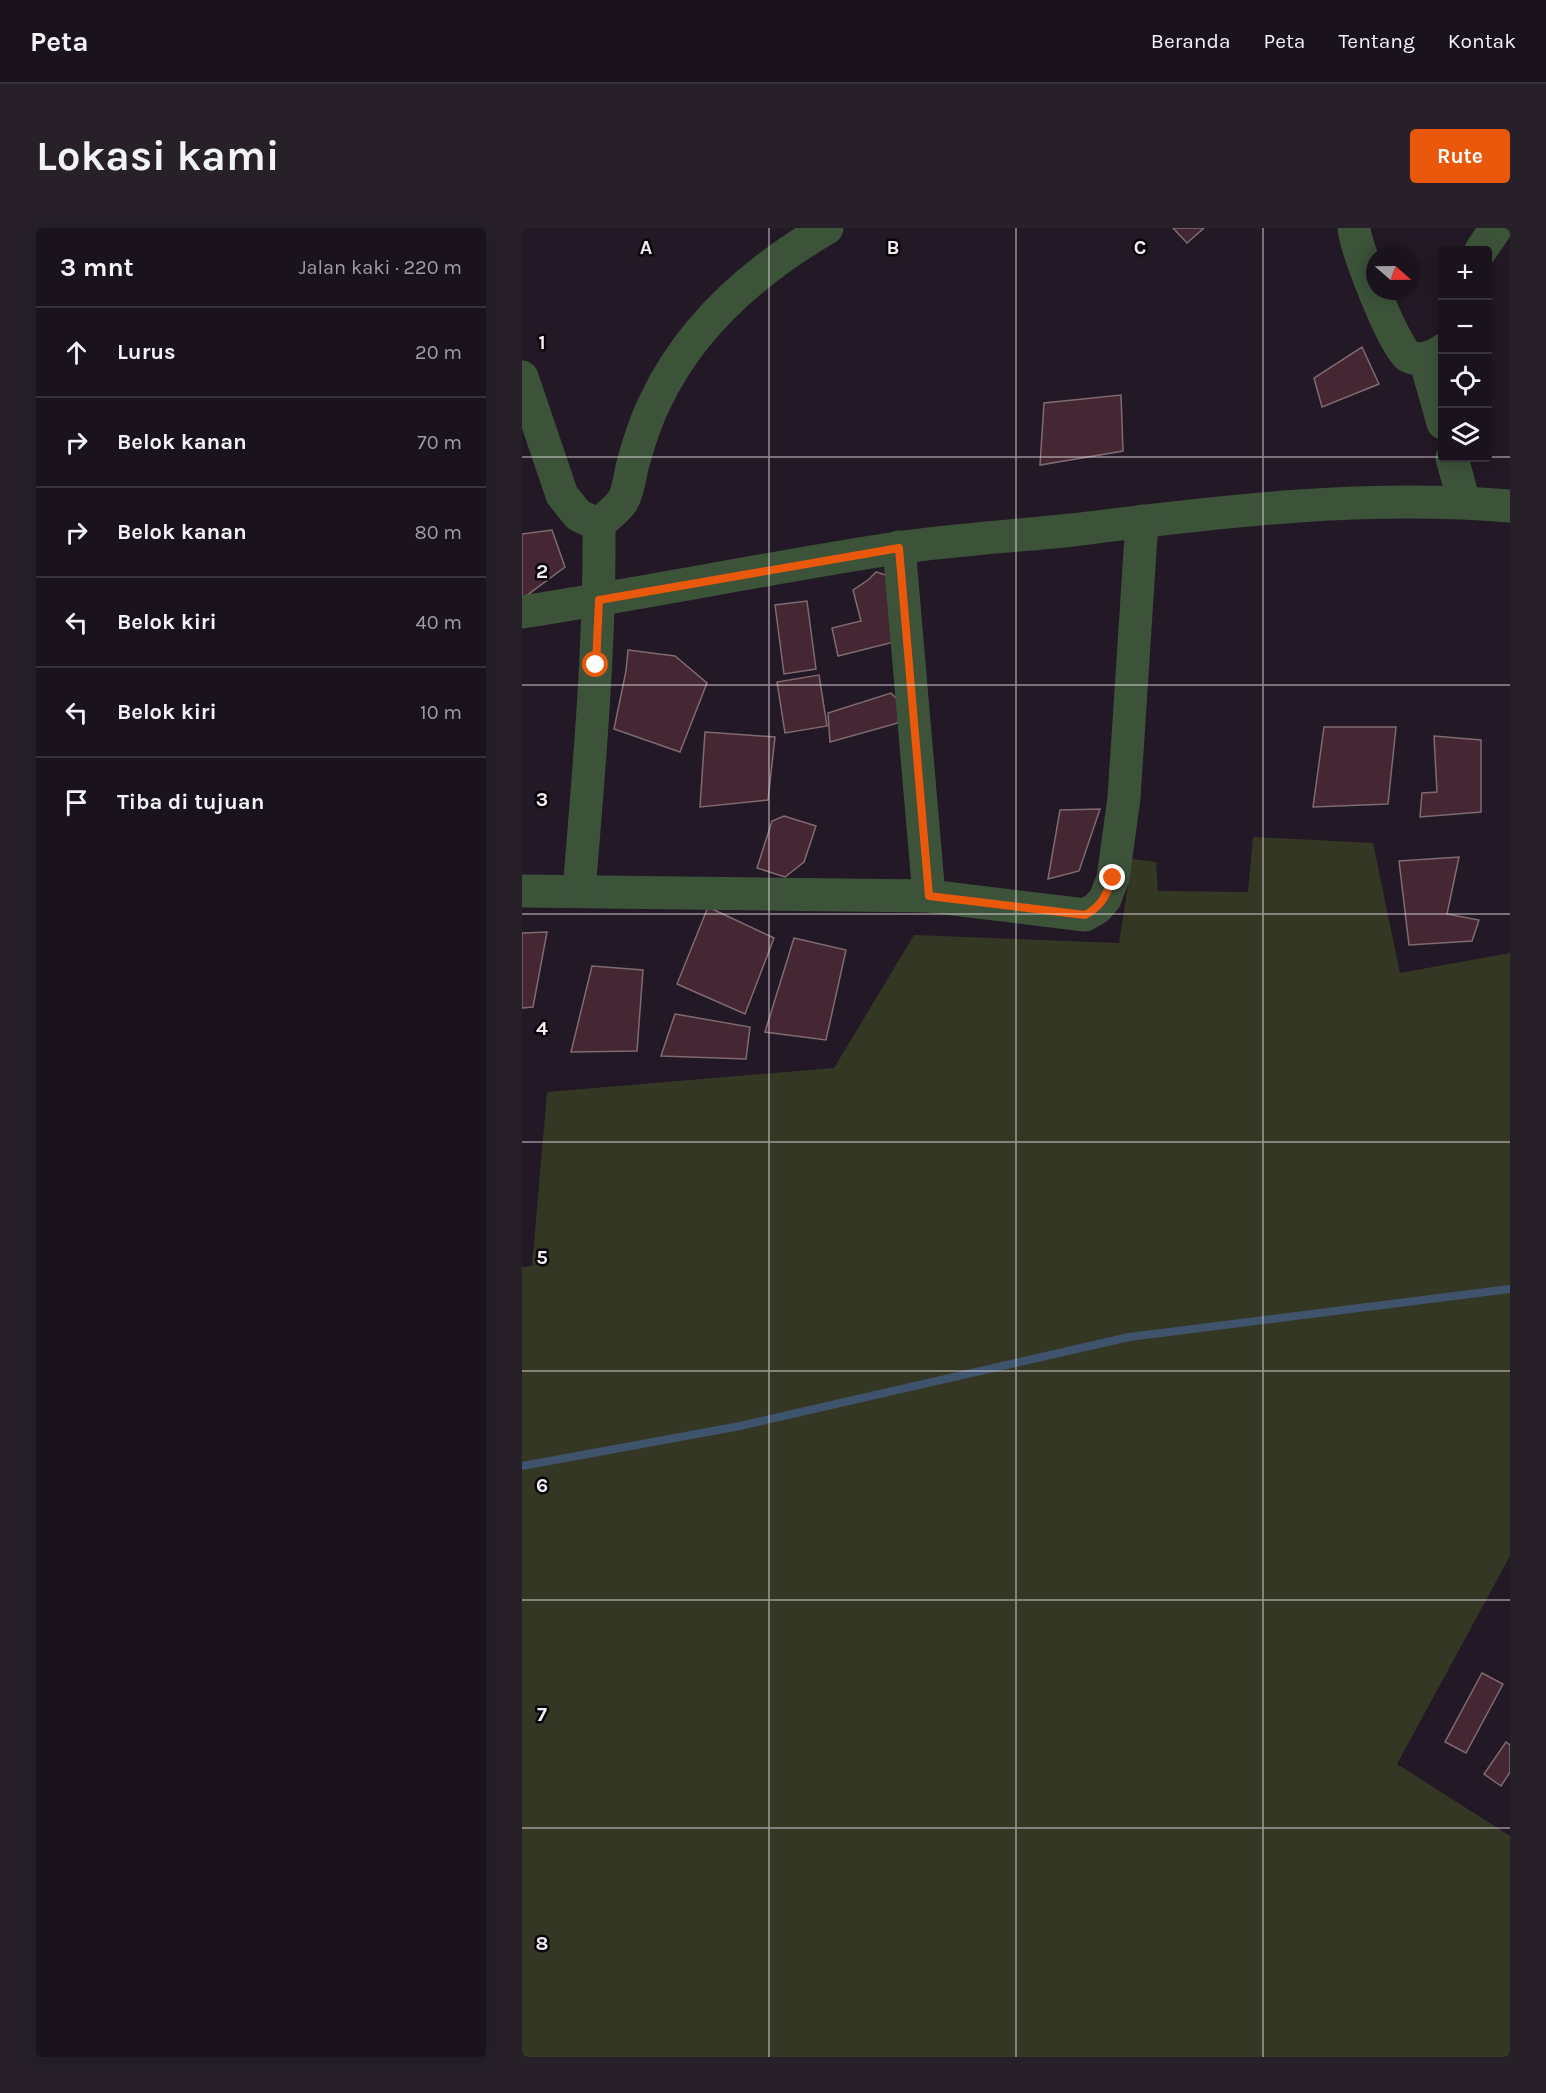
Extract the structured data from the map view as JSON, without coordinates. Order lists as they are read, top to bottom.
{
  "north": "right",
  "page": {
    "header": "Peta",
    "nav": [
      "Beranda",
      "Peta",
      "Tentang",
      "Kontak"
    ],
    "buttons": "Rute",
    "title": "Lokasi kami",
    "heading": ["3 mnt", "Jalan kaki · 220 m"],
    "map_buttons": ["+", "−"],
    "list": [
      ["Lurus", "20 m"],
      ["Belok kanan", "70 m"],
      ["Belok kanan", "80 m"],
      ["Belok kiri", "40 m"],
      ["Belok kiri", "10 m"],
      "Tiba di tujuan"
    ]
  },
  "grid": {
    "columns": ["A", "B", "C"],
    "rows": [
      "1",
      "2",
      "3",
      "4",
      "5",
      "6",
      "7",
      "8"
    ]
  }
}
